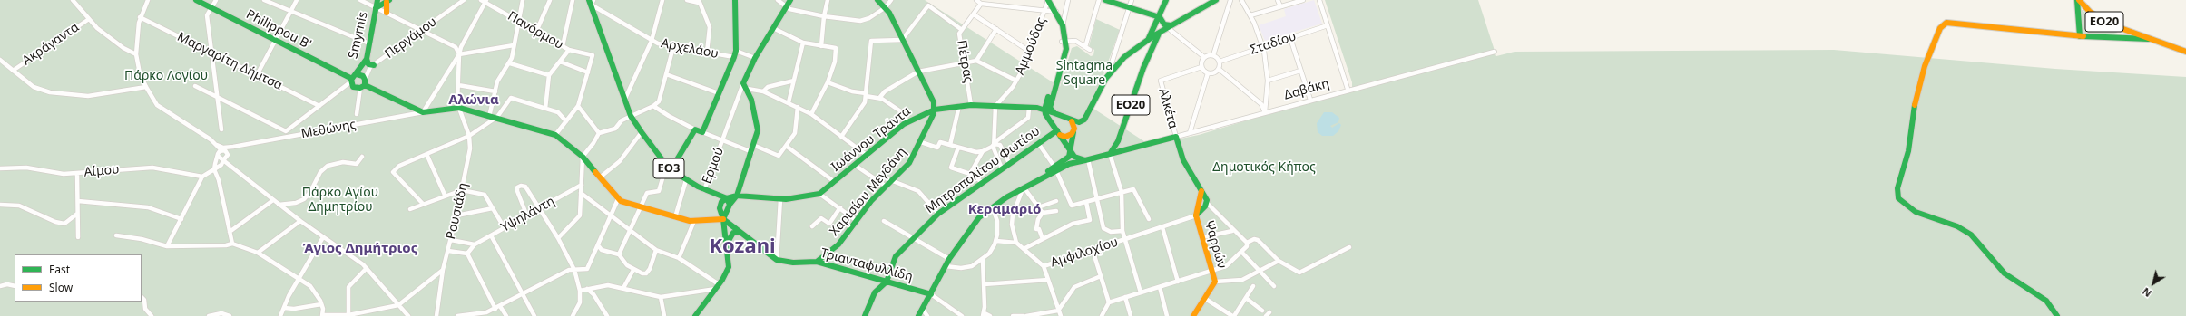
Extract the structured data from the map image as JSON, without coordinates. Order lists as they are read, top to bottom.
{
  "streets": {
    "main road": [
      "ΕΟ20",
      "Philippou B'",
      "Smyrnis",
      "Δαβάκη",
      "Ιωάννου Τράντα",
      "ΕΟ3",
      "Μητροπολίτου Φωτίου",
      "Χαρισίου Μεγδάνη",
      "Ψαρρών",
      "Τριανταφυλλίδη"
    ],
    "street": [
      "Πανόρμου",
      "Περγάμου",
      "Σταδίου",
      "Ακράγαντα",
      "Αμμούδας",
      "Αρχελάου",
      "Μαργαρίτη Δήμτσα",
      "Πέτρας",
      "Αλκέτα",
      "Μεθώνης",
      "Ερμού",
      "Αίμου",
      "Ρουσιάδη",
      "Υψηλάντη",
      "Αμφιλοχίου"
    ]
  },
  "crossings": [
    ["ΕΟ20", "Δαβάκη"],
    ["ΕΟ20", "Ιωάννου Τράντα"],
    ["ΕΟ20", "Μητροπολίτου Φωτίου"],
    ["Philippou B'", "Smyrnis"],
    ["Philippou B'", "Περγάμου"],
    ["Σταδίου", "Αλκέτα"],
    ["Αμμούδας", "Ιωάννου Τράντα"],
    ["Αρχελάου", "ΕΟ3"],
    ["Πέτρας", "Ιωάννου Τράντα"],
    ["Δαβάκη", "Αλκέτα"],
    ["Δαβάκη", "Ψαρρών"],
    ["Αλκέτα", "Ψαρρών"],
    ["Ιωάννου Τράντα", "Μητροπολίτου Φωτίου"],
    ["Ιωάννου Τράντα", "Χαρισίου Μεγδάνη"],
    ["Ερμού", "ΕΟ3"],
    ["Μητροπολίτου Φωτίου", "Τριανταφυλλίδη"],
    ["Χαρισίου Μεγδάνη", "Τριανταφυλλίδη"],
    ["Ψαρρών", "Αμφιλοχίου"]
  ],
  "districts": [
    "Αλώνια",
    "Κεραμαριό",
    "Kozani",
    "Άγιος Δημήτριος"
  ],
  "parks": [
    "Sintagma Square",
    "Πάρκο Λογίου",
    "Δημοτικός Κήπος",
    "Πάρκο Αγίου Δημητρίου"
  ],
  "legend": ["Fast", "Slow"],
  "north": "bottom left"
}
